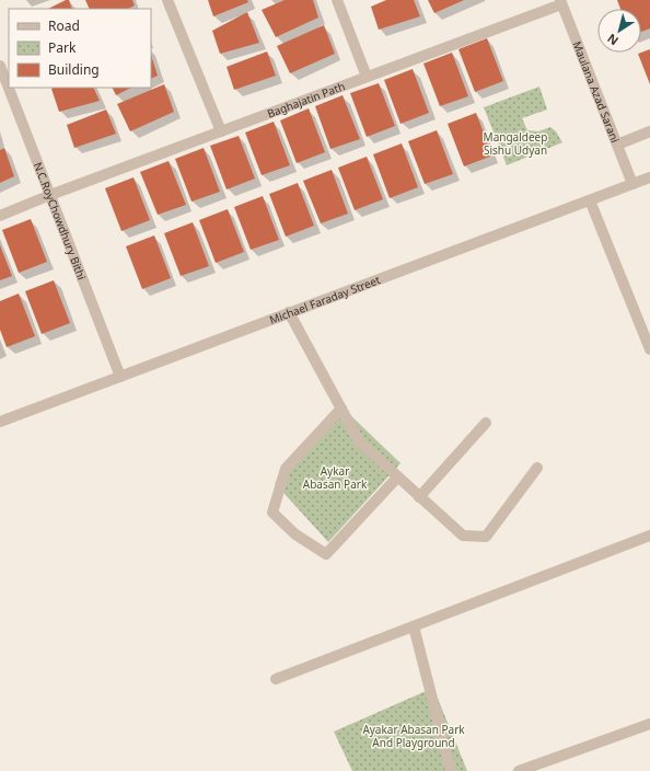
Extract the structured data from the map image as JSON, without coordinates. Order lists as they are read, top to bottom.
{
  "streets": {
    "street": [
      "Maulana Azad Sarani",
      "Baghajatin Path",
      "N.C.RoyChowdhury Bithi",
      "Michael Faraday Street"
    ]
  },
  "crossings": [
    ["Maulana Azad Sarani", "Baghajatin Path"],
    ["Maulana Azad Sarani", "Michael Faraday Street"],
    ["Baghajatin Path", "N.C.RoyChowdhury Bithi"],
    ["N.C.RoyChowdhury Bithi", "Michael Faraday Street"]
  ],
  "parks": ["Mangaldeep Sishu Udyan", "Aykar Abasan Park", "Ayakar Abasan Park And Playground"],
  "legend": ["Road", "Park", "Building"],
  "north": "bottom left"
}
